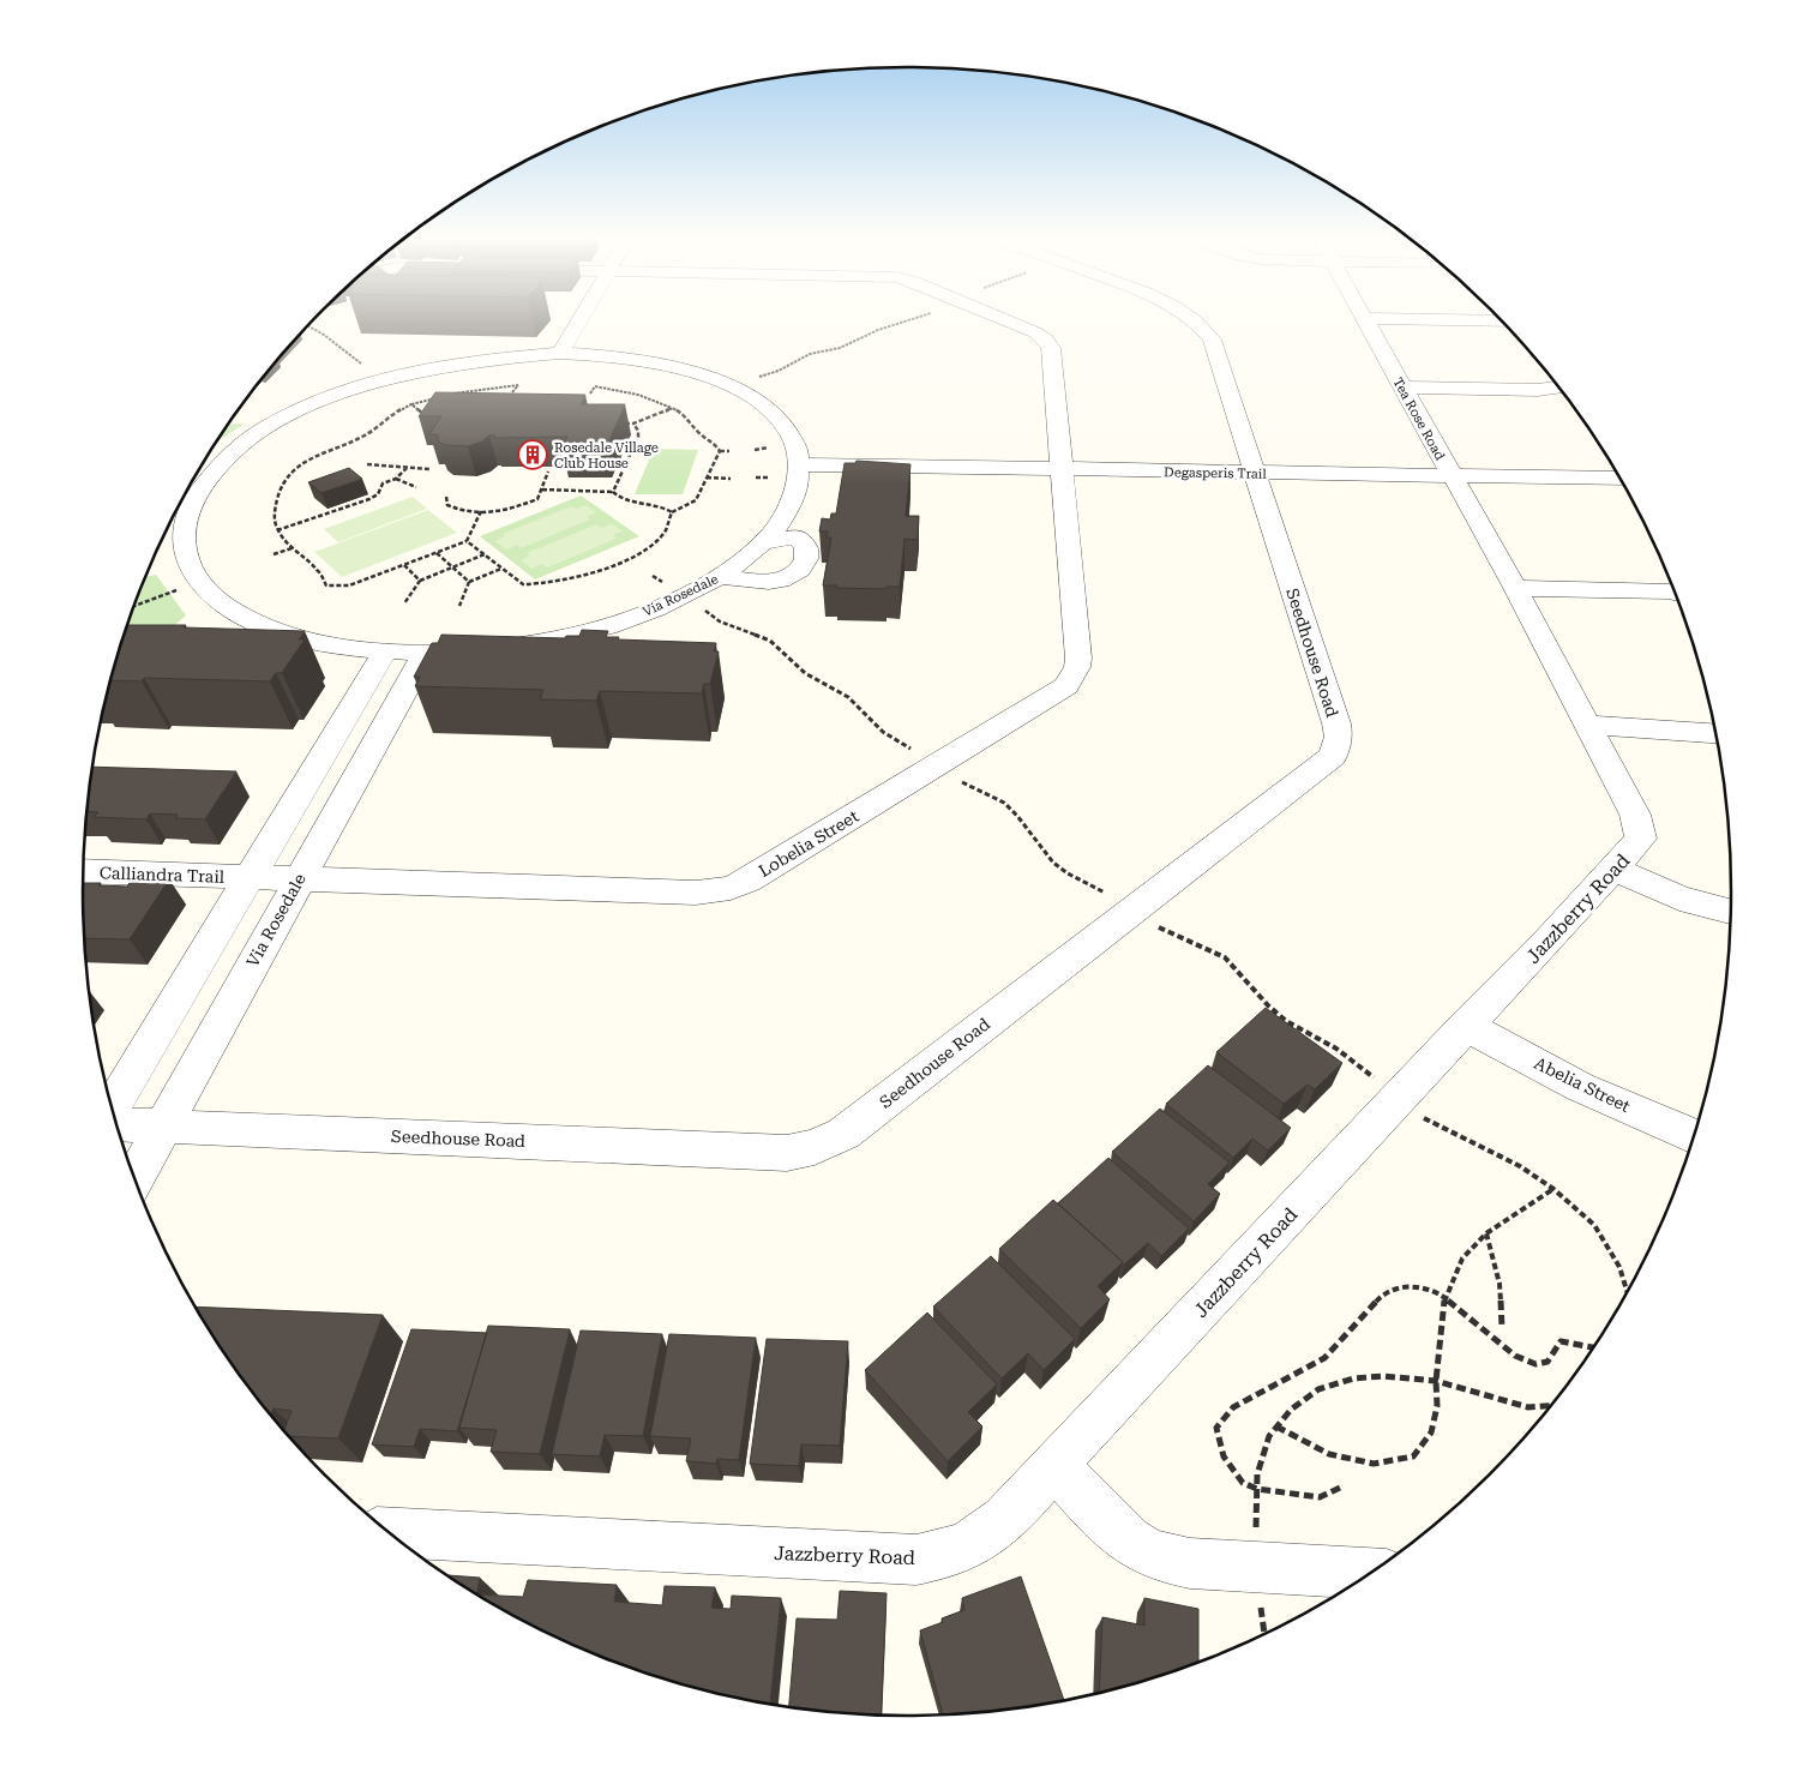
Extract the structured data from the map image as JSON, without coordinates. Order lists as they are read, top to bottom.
{
  "streets": {
    "street": [
      "Tea Rose Road",
      "Degasperis Trail",
      "Via Rosedale",
      "Seedhouse Road",
      "Lobelia Street",
      "Calliandra Trail",
      "Jazzberry Road",
      "Abelia Street"
    ]
  },
  "crossings": [
    ["Tea Rose Road", "Degasperis Trail"],
    ["Tea Rose Road", "Jazzberry Road"],
    ["Degasperis Trail", "Via Rosedale"],
    ["Degasperis Trail", "Seedhouse Road"],
    ["Degasperis Trail", "Lobelia Street"],
    ["Degasperis Trail", "Jazzberry Road"],
    ["Via Rosedale", "Seedhouse Road"],
    ["Via Rosedale", "Lobelia Street"],
    ["Lobelia Street", "Calliandra Trail"],
    ["Jazzberry Road", "Abelia Street"]
  ],
  "places": {
    "building": ["Rosedale Village Club House"]
  }
}
